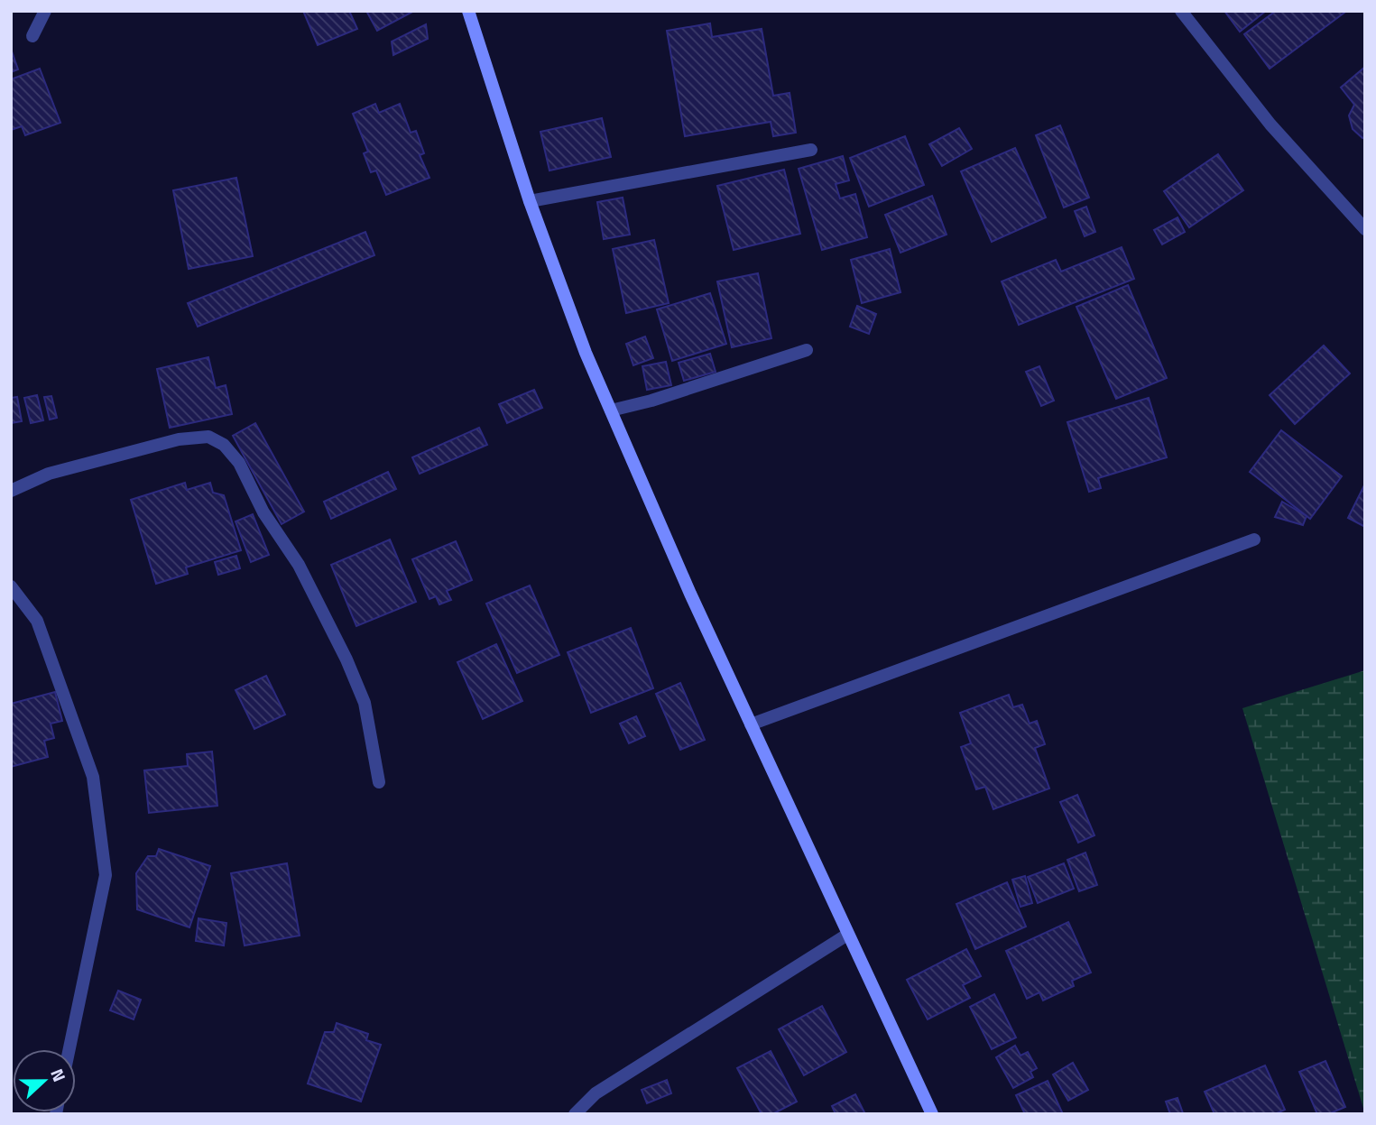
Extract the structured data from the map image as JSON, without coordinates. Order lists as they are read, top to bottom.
{
  "north": "right"
}
